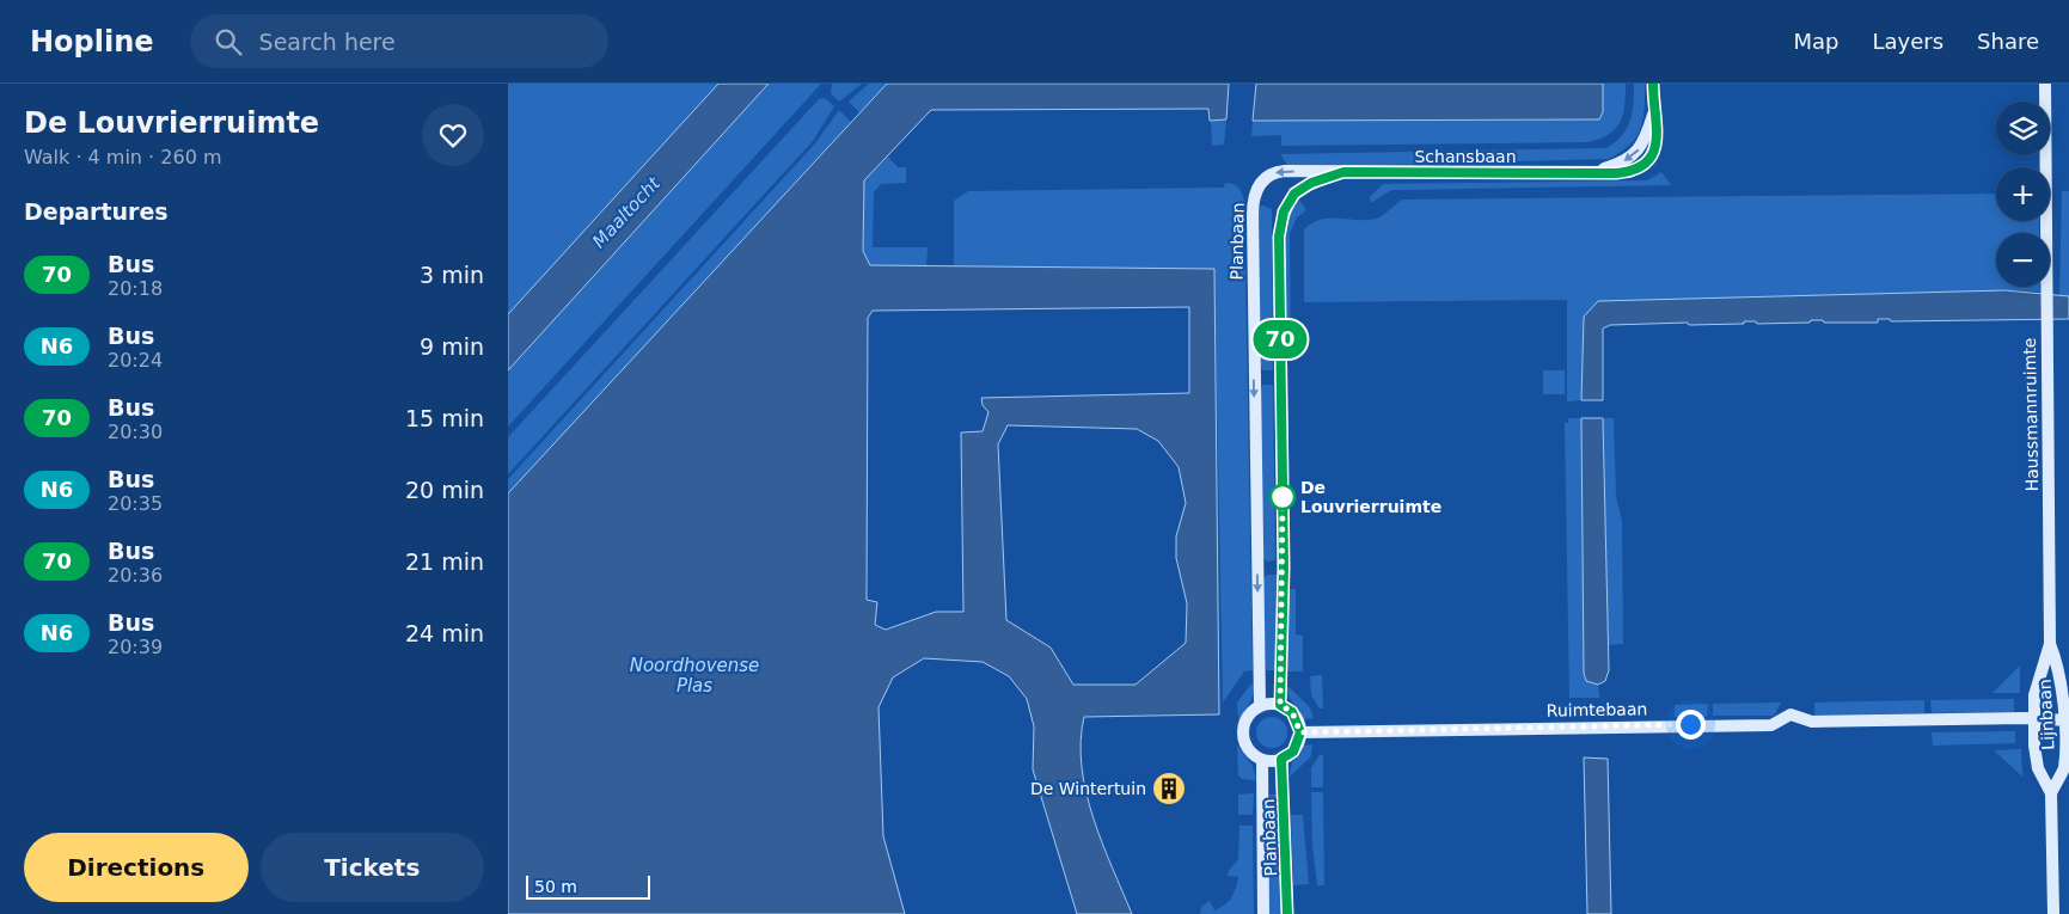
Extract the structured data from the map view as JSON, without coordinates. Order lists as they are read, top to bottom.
{
  "streets": {
    "street": [
      "Schansbaan",
      "Planbaan",
      "Haussmannruimte",
      "Ruimtebaan",
      "Lijnbaan"
    ]
  },
  "crossings": [
    ["Schansbaan", "Planbaan"],
    ["Planbaan", "Ruimtebaan"],
    ["Haussmannruimte", "Lijnbaan"],
    ["Ruimtebaan", "Lijnbaan"]
  ],
  "water": ["Maaltocht", "Noordhovense Plas"],
  "places": {
    "other": ["De Louvrierruimte"],
    "building": ["De Wintertuin"]
  },
  "lines": ["bus line 70"],
  "scale_bar": "50 m",
  "page": {
    "header": "Hopline",
    "search": "Search here",
    "nav": ["Map", "Layers", "Share"],
    "heading": [
      ["De Louvrierruimte", "Walk · 4 min · 260 m"],
      "Departures"
    ],
    "on_map": "70",
    "map_buttons": ["+", "−"],
    "list": [
      {
        "mark": "70",
        "name": "Bus",
        "note": "20:18",
        "value": "3 min"
      },
      {
        "mark": "N6",
        "name": "Bus",
        "note": "20:24",
        "value": "9 min"
      },
      {
        "mark": "70",
        "name": "Bus",
        "note": "20:30",
        "value": "15 min"
      },
      {
        "mark": "N6",
        "name": "Bus",
        "note": "20:35",
        "value": "20 min"
      },
      {
        "mark": "70",
        "name": "Bus",
        "note": "20:36",
        "value": "21 min"
      },
      {
        "mark": "N6",
        "name": "Bus",
        "note": "20:39",
        "value": "24 min"
      }
    ],
    "buttons": ["Directions", "Tickets"],
    "scale": "50 m"
  }
}
